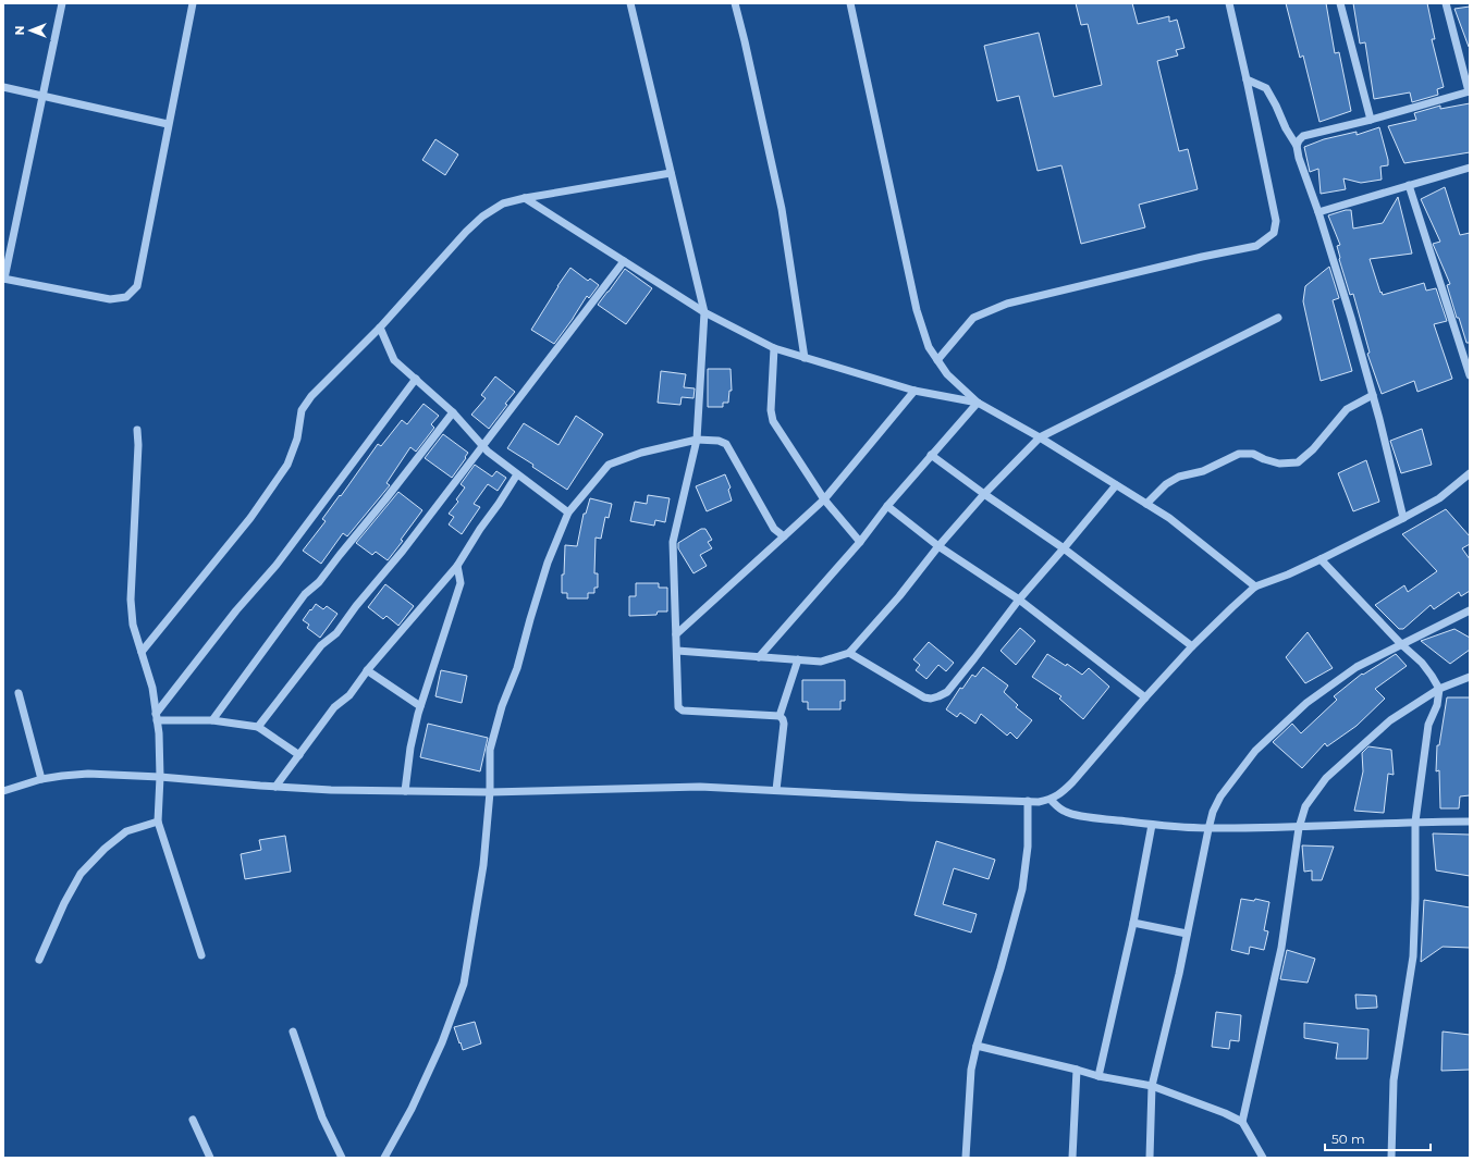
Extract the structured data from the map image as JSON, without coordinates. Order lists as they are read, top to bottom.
{
  "scale_bar": "50 m",
  "north": "left"
}
